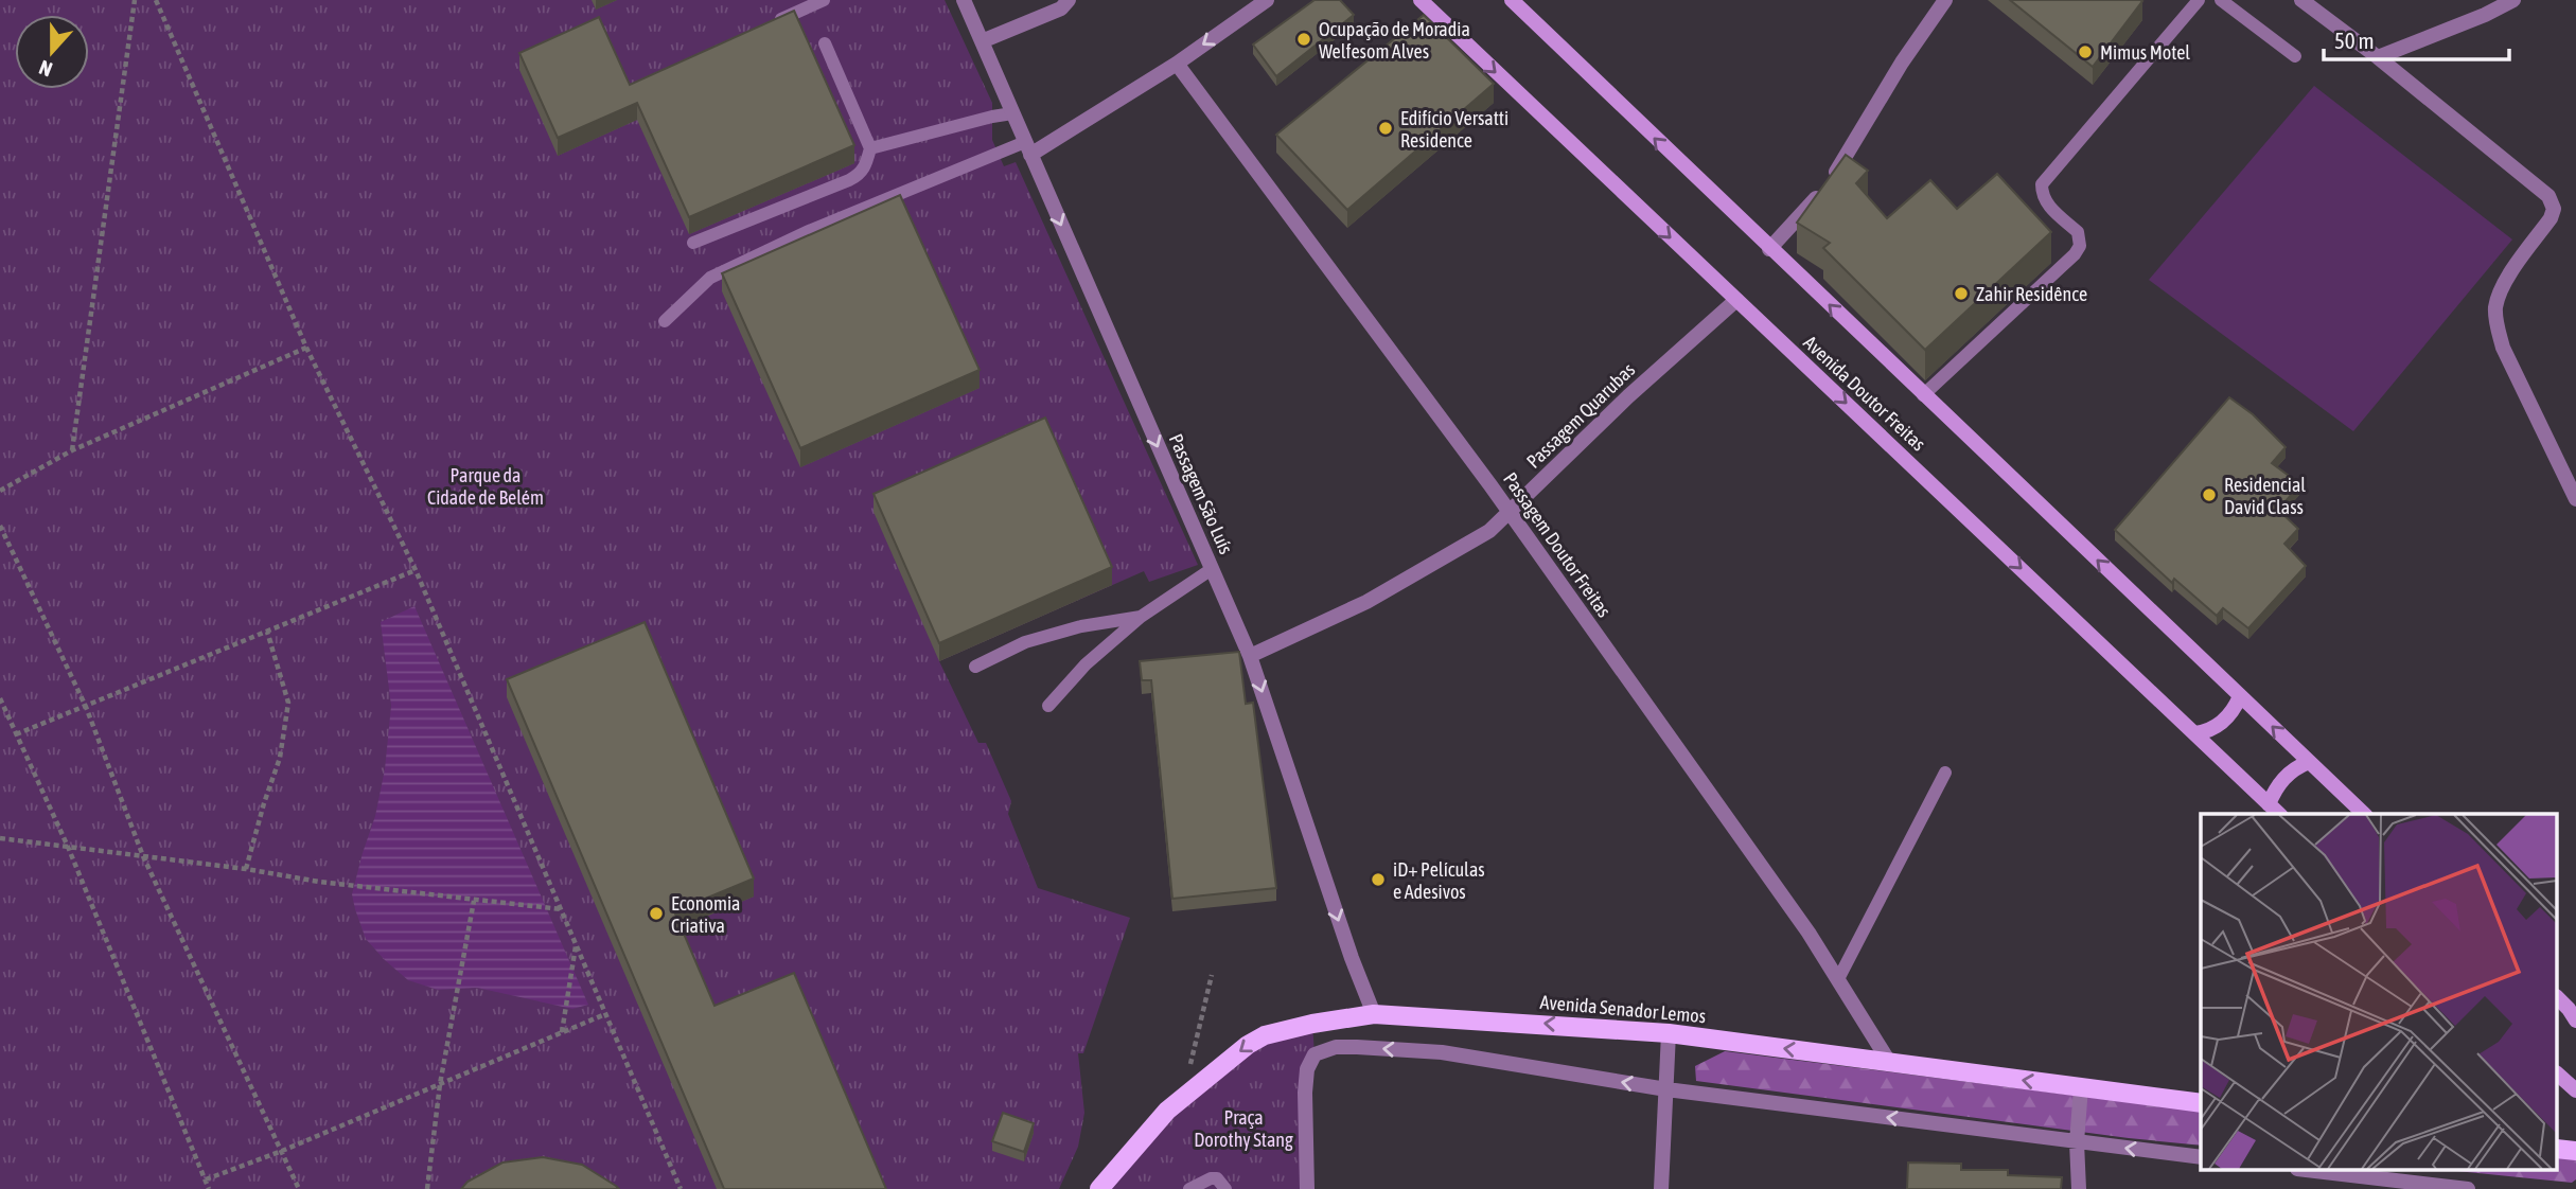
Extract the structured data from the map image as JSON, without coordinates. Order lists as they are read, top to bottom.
{
  "streets": {
    "main road": ["Avenida Doutor Freitas", "Avenida Senador Lemos"],
    "street": ["Passagem Quarubas", "Passagem São Luís", "Passagem Doutor Freitas"]
  },
  "crossings": [
    ["Avenida Doutor Freitas", "Passagem Quarubas"],
    ["Passagem Quarubas", "Passagem São Luís"],
    ["Passagem Quarubas", "Passagem Doutor Freitas"],
    ["Passagem São Luís", "Avenida Senador Lemos"],
    ["Passagem Doutor Freitas", "Avenida Senador Lemos"]
  ],
  "one_way": ["Passagem São Luís", "Avenida Senador Lemos"],
  "parks": ["Parque da Cidade de Belém", "Praça Dorothy Stang"],
  "places": [
    "Ocupação de Moradia Welfesom Alves",
    "Mimus Motel",
    "Edifício Versatti Residence",
    "Zahir Residênce",
    "Residencial David Class",
    "iD+ Películas e Adesivos",
    "Economia Criativa"
  ],
  "scale_bar": "50 m",
  "north": "bottom"
}
